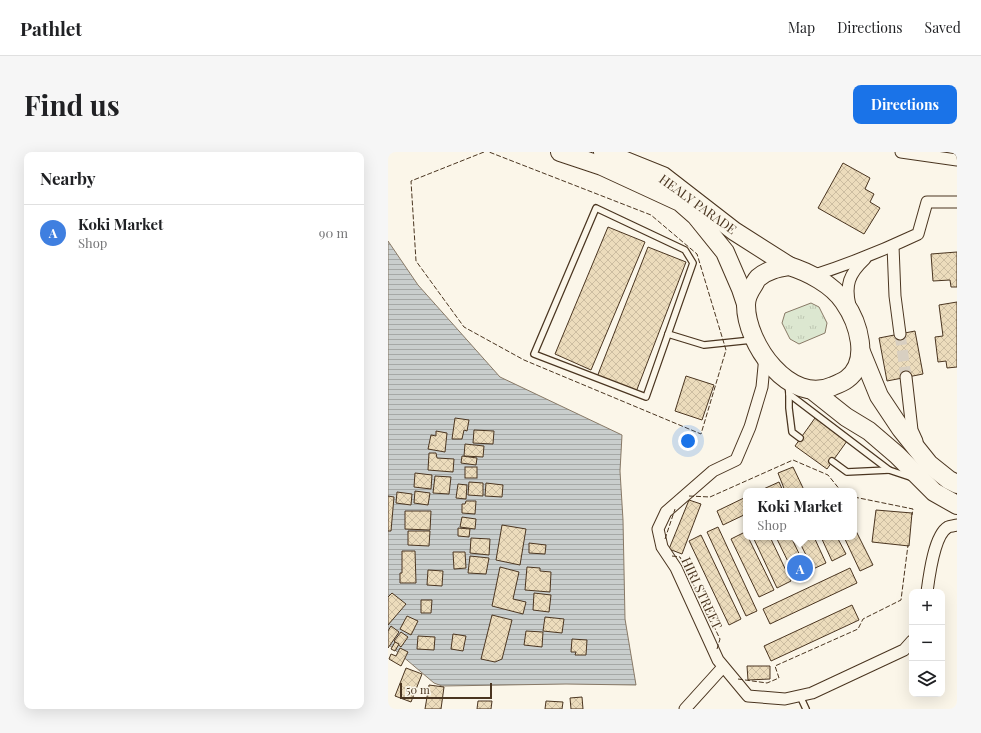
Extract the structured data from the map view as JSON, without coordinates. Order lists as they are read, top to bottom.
{
  "streets": {
    "highway": ["HEALY PARADE"],
    "street": ["HIRI STREET"]
  },
  "crossings": [
    ["HEALY PARADE", "HIRI STREET"]
  ],
  "scale_bar": "50 m",
  "page": {
    "header": "Pathlet",
    "nav": ["Map", "Directions", "Saved"],
    "buttons": "Directions",
    "title": "Find us",
    "heading": "Nearby",
    "list": [
      {
        "mark": "A",
        "name": "Koki Market",
        "note": "Shop",
        "value": "90 m"
      }
    ],
    "popup": ["Koki Market", "Shop"],
    "pins": "A",
    "map_buttons": ["+", "−"],
    "scale": "50 m"
  }
}
